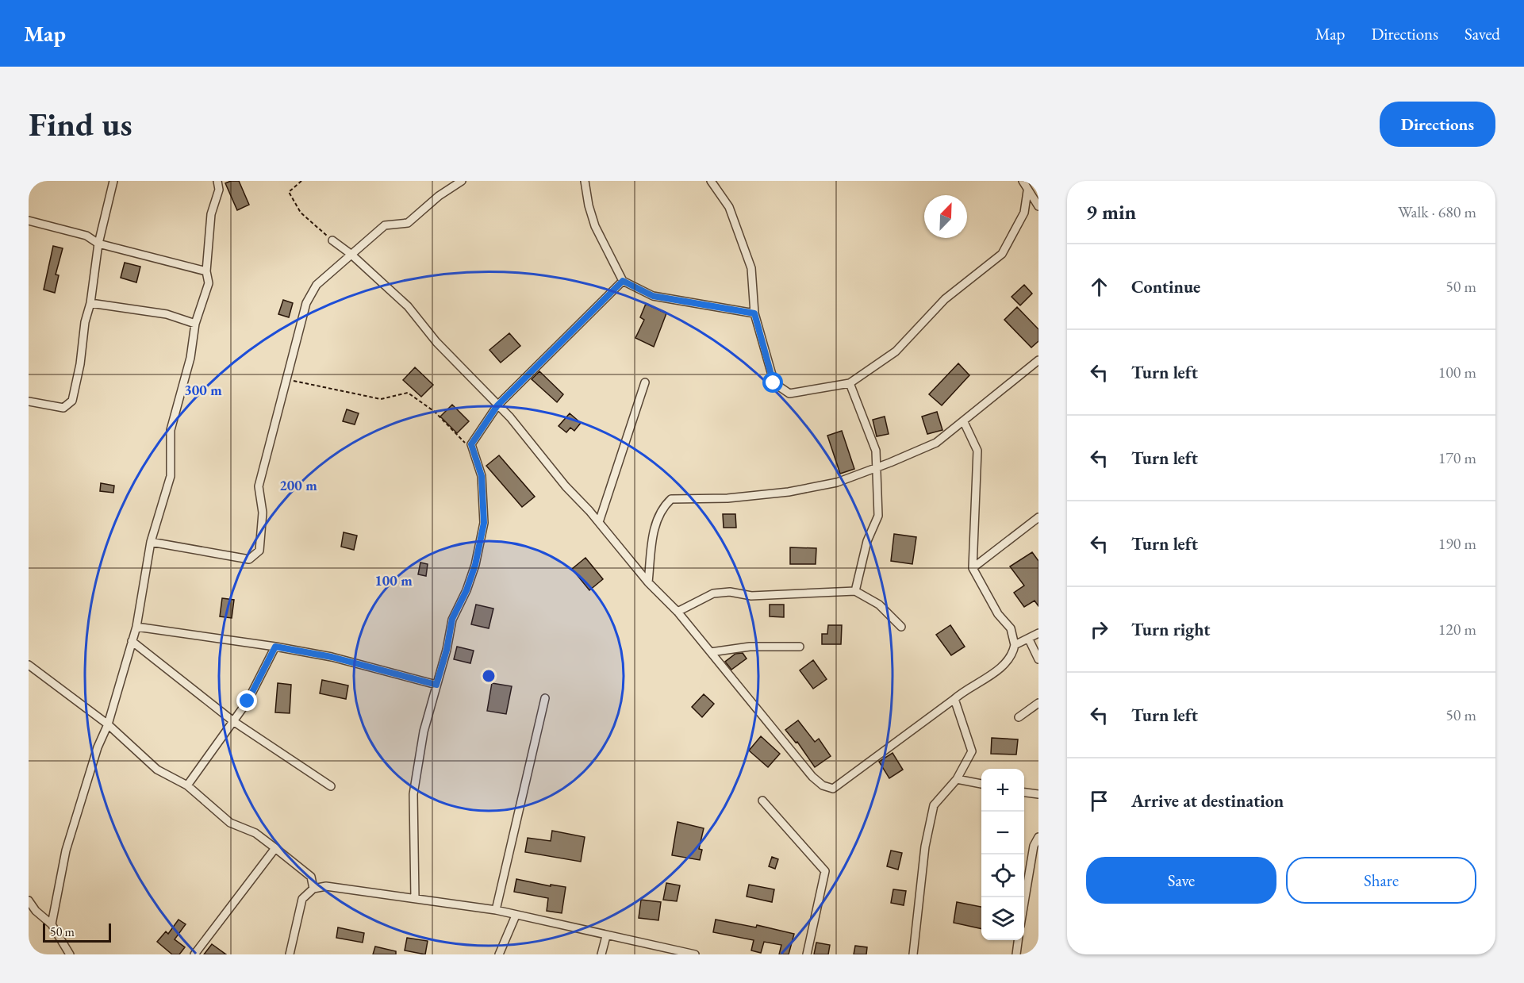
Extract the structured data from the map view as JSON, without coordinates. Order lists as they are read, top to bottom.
{
  "scale_bar": "50 m",
  "north": "top right",
  "page": {
    "header": "Map",
    "nav": ["Map", "Directions", "Saved"],
    "buttons": [
      "Directions",
      ["Save", "Share"]
    ],
    "title": "Find us",
    "heading": ["9 min", "Walk · 680 m"],
    "list": [
      ["Continue", "50 m"],
      ["Turn left", "100 m"],
      ["Turn left", "170 m"],
      ["Turn left", "190 m"],
      ["Turn right", "120 m"],
      ["Turn left", "50 m"],
      "Arrive at destination"
    ],
    "map_buttons": ["+", "−"],
    "scale": "50 m"
  },
  "rings": ["300 m", "200 m", "100 m"]
}
